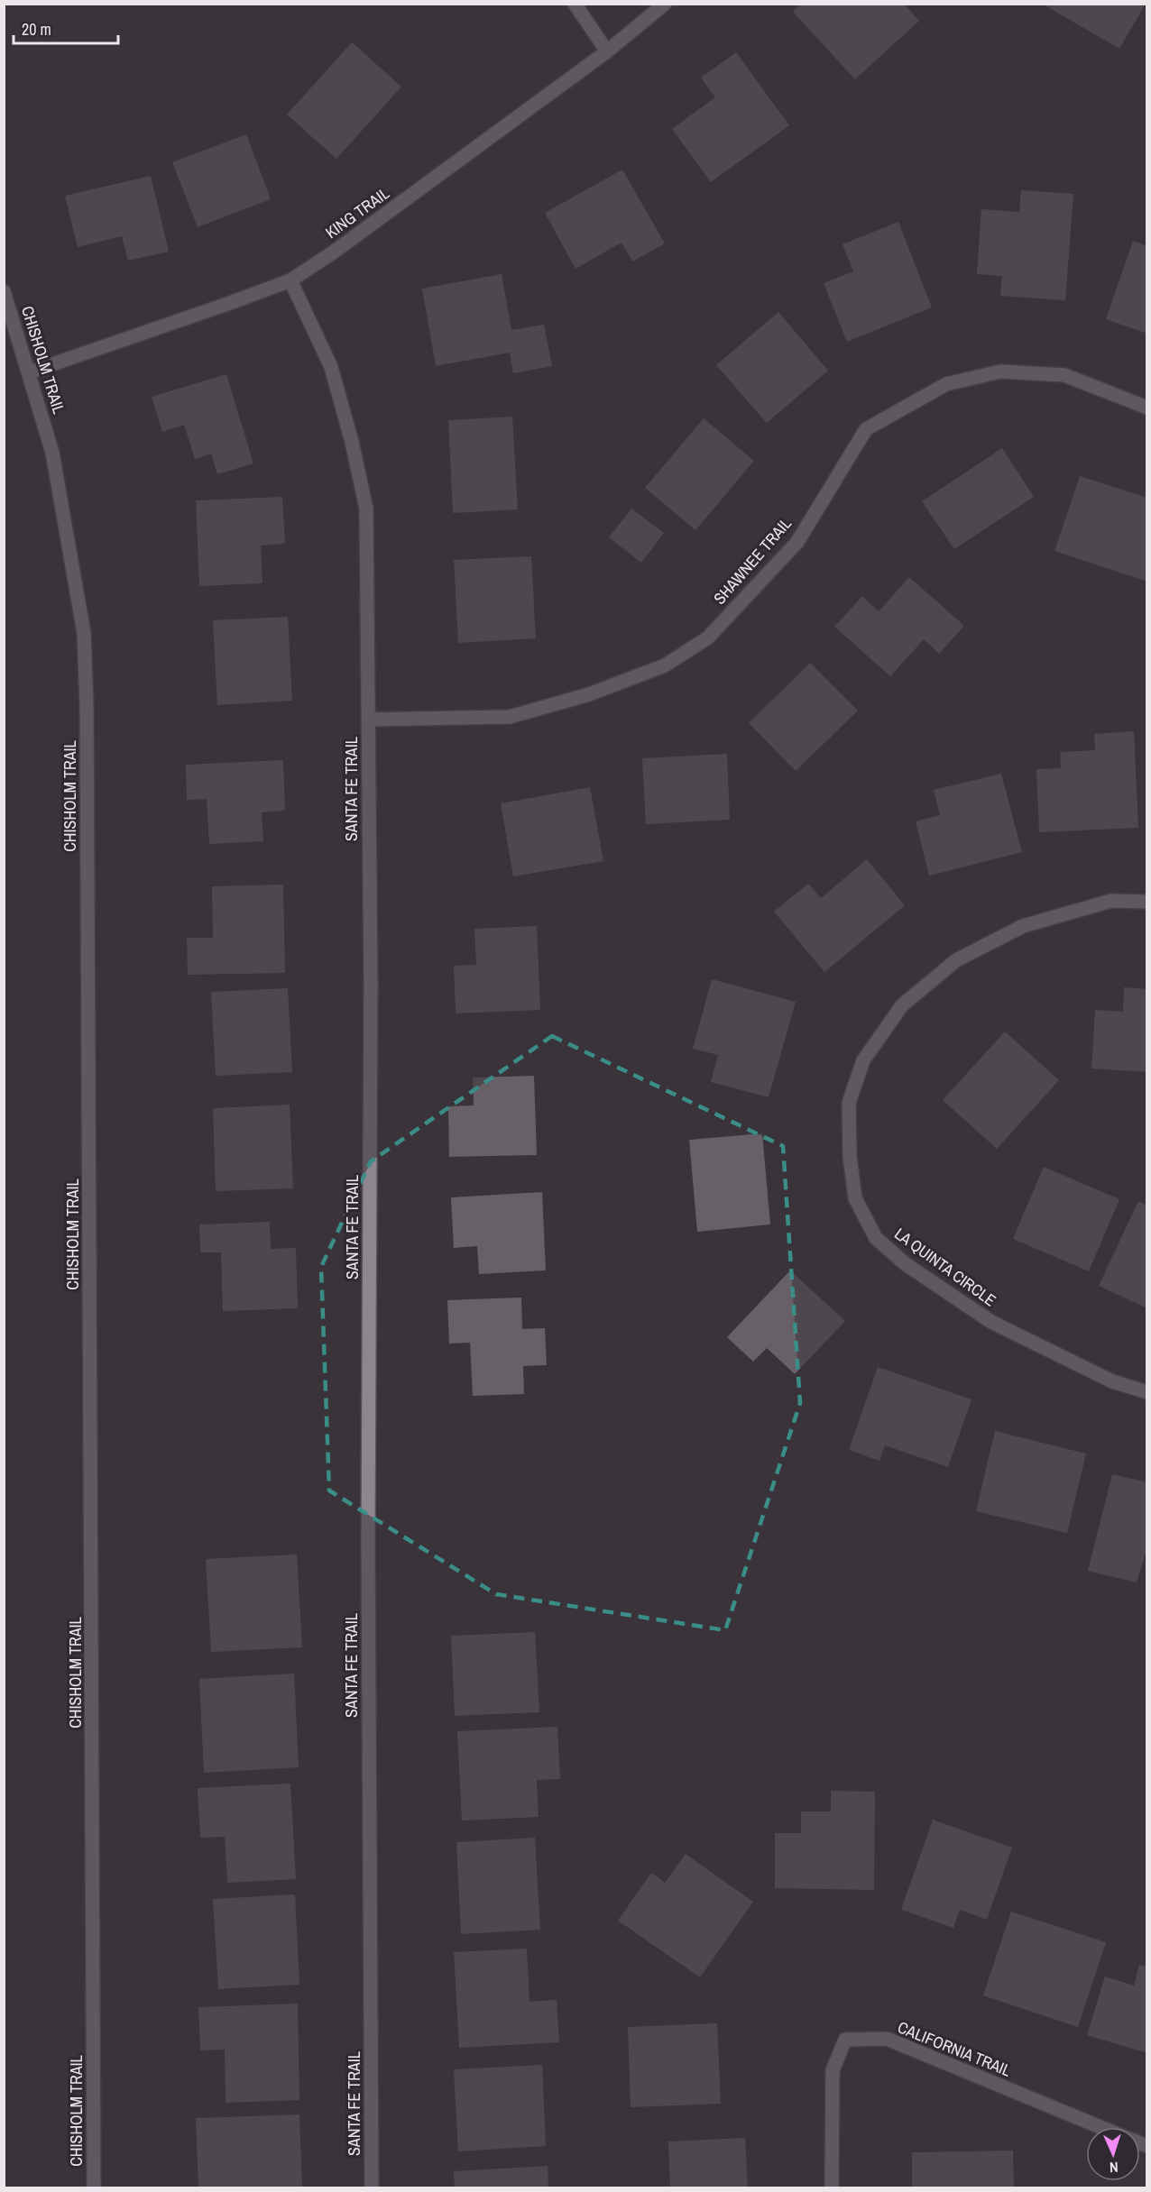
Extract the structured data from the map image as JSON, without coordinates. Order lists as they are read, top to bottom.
{
  "streets": {
    "street": [
      "KING TRAIL",
      "CHISHOLM TRAIL",
      "SHAWNEE TRAIL",
      "SANTA FE TRAIL",
      "LA QUINTA CIRCLE",
      "CALIFORNIA TRAIL"
    ]
  },
  "crossings": [
    ["KING TRAIL", "CHISHOLM TRAIL"],
    ["KING TRAIL", "SANTA FE TRAIL"],
    ["SHAWNEE TRAIL", "SANTA FE TRAIL"]
  ],
  "scale_bar": "20 m",
  "north": "bottom"
}
